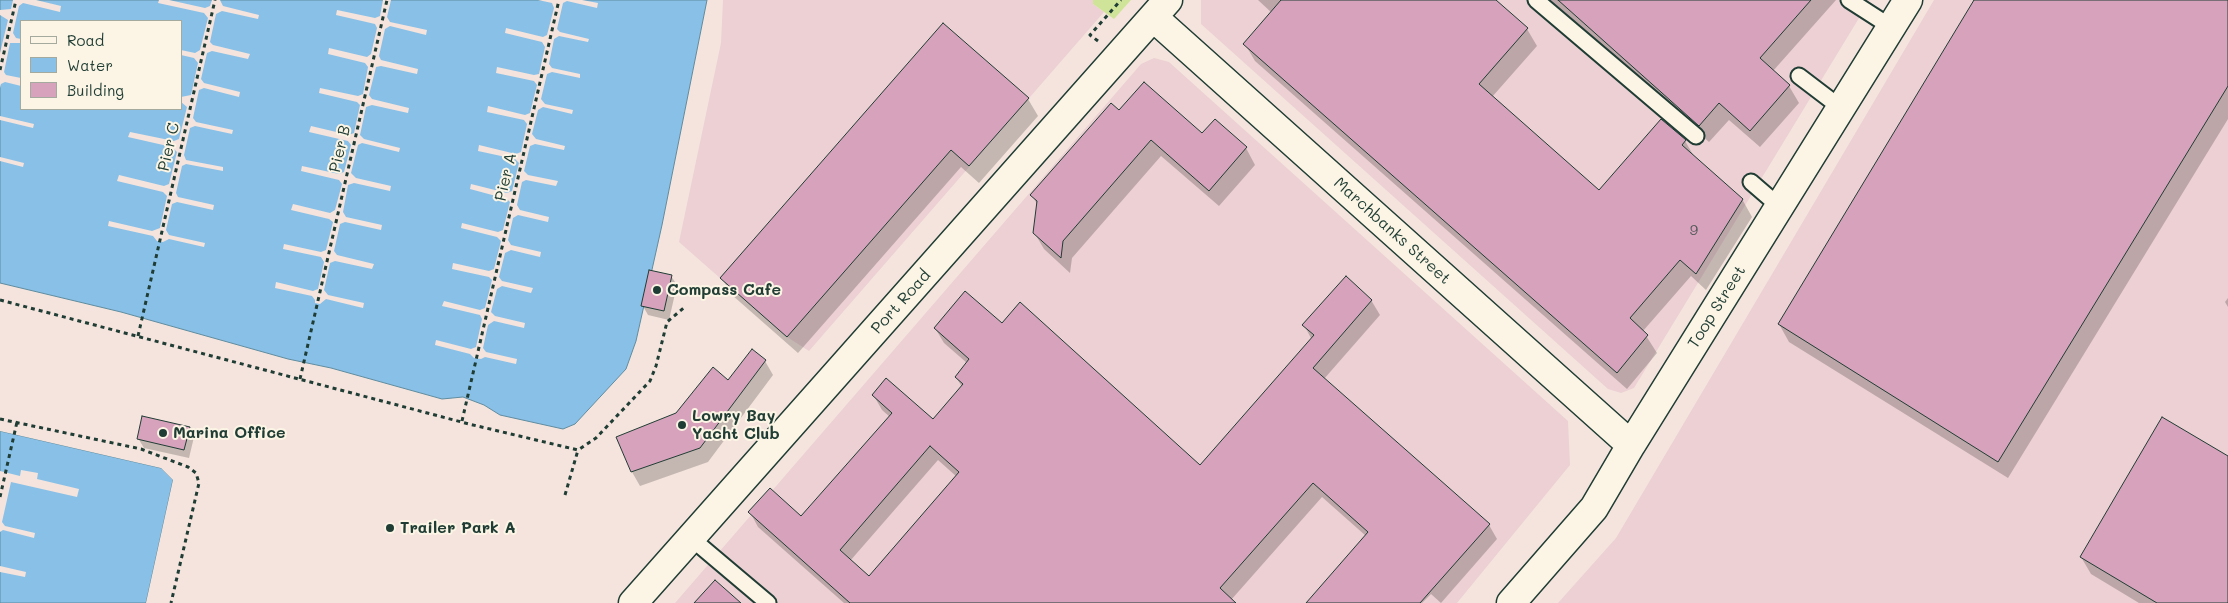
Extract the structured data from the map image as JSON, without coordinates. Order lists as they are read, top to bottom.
{
  "streets": {
    "street": ["Marchbanks Street", "Port Road", "Toop Street"],
    "path": ["Pier C", "Pier B", "Pier A"]
  },
  "crossings": [
    ["Marchbanks Street", "Port Road"],
    ["Marchbanks Street", "Toop Street"]
  ],
  "places": [
    "Compass Cafe",
    "Lowry Bay Yacht Club",
    "Marina Office",
    "Trailer Park A"
  ],
  "house_numbers": ["9"],
  "legend": ["Road", "Water", "Building"]
}
